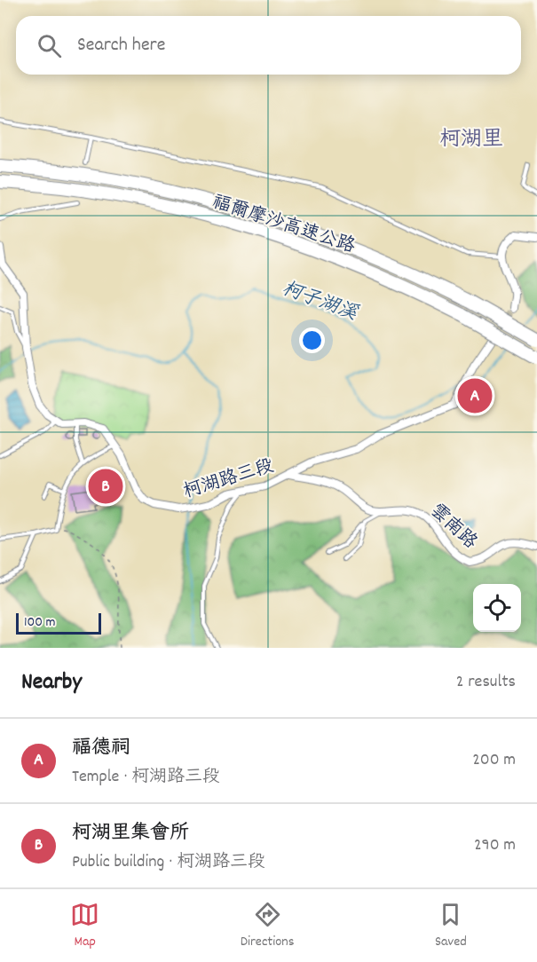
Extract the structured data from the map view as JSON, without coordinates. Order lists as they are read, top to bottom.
{
  "streets": {
    "highway": ["福爾摩沙高速公路"],
    "street": ["柯湖路三段", "雲南路"]
  },
  "crossings": [
    ["柯湖路三段", "雲南路"]
  ],
  "districts": ["柯湖里"],
  "water": ["柯子湖溪"],
  "scale_bar": "100 m",
  "page": {
    "search": "Search here",
    "pins": ["A", "B"],
    "scale": "100 m",
    "heading": ["Nearby", "2 results"],
    "list": [
      {
        "mark": "A",
        "name": "福德祠",
        "note": "Temple · 柯湖路三段",
        "value": "200 m"
      },
      {
        "mark": "B",
        "name": "柯湖里集會所",
        "note": "Public building · 柯湖路三段",
        "value": "290 m"
      }
    ],
    "nav": ["Map", "Directions", "Saved"]
  }
}
